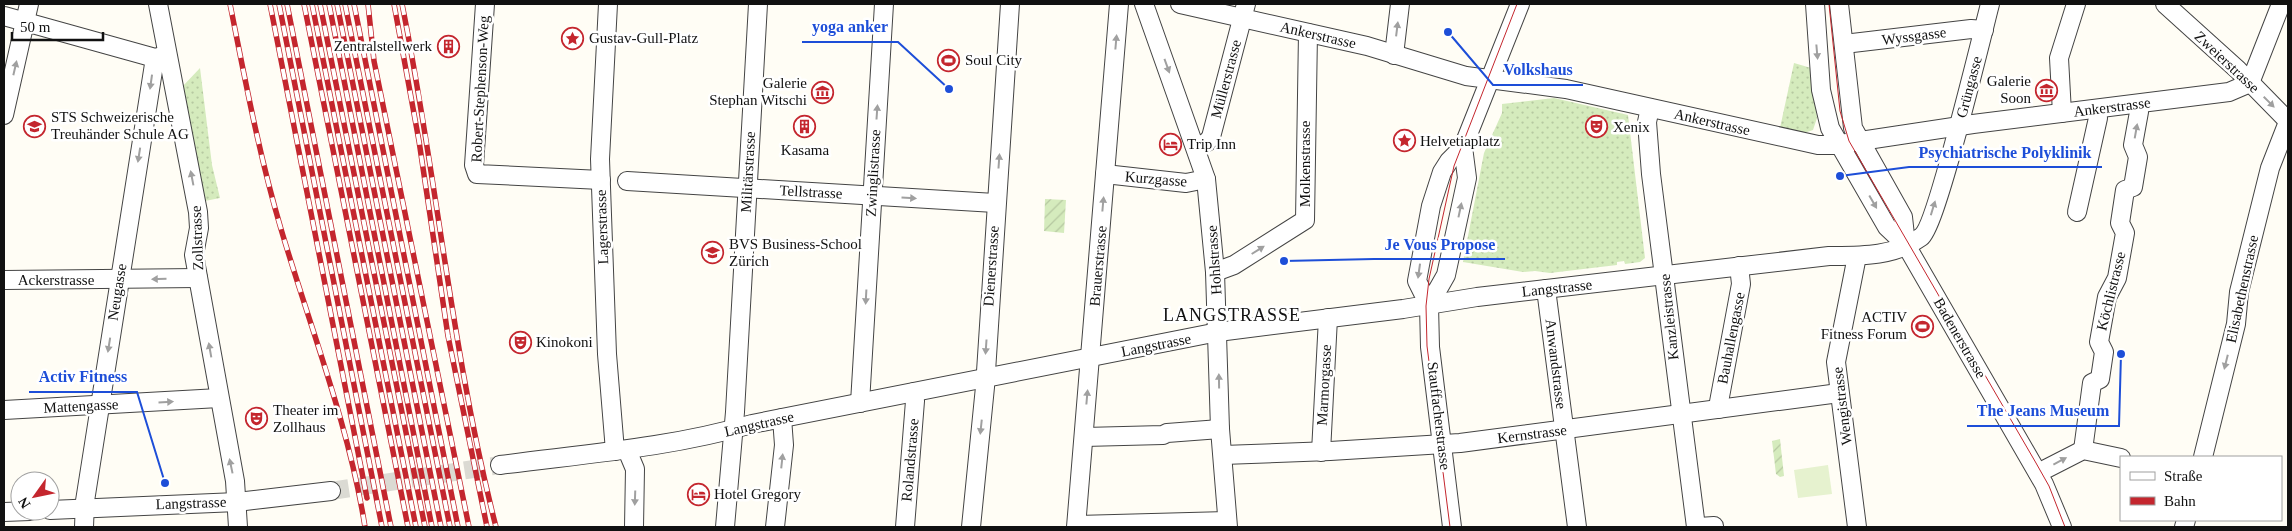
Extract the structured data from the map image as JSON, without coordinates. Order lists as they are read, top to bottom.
{
  "streets": {
    "street": [
      "Ankerstrasse",
      "Wyssgasse",
      "Zweierstrasse",
      "Müllerstrasse",
      "Grüngasse",
      "Robert-Stephenson-Weg",
      "Molkenstrasse",
      "Militärstrasse",
      "Zwinglistrasse",
      "Kurzgasse",
      "Tellstrasse",
      "Lagerstrasse",
      "Zollstrasse",
      "Hohlstrasse",
      "Dienerstrasse",
      "Brauerstrasse",
      "Ackerstrasse",
      "Langstrasse",
      "Elisabethenstrasse",
      "Köchlistrasse",
      "Neugasse",
      "Kanzleistrasse",
      "Bauhallengasse",
      "Badenerstrasse",
      "Anwandstrasse",
      "Marmorgasse",
      "Mattengasse",
      "Wengistrasse",
      "Stauffacherstrasse",
      "Kernstrasse",
      "Rolandstrasse"
    ]
  },
  "crossings": [
    ["Ankerstrasse", "Zweierstrasse"],
    ["Ankerstrasse", "Müllerstrasse"],
    ["Ankerstrasse", "Grüngasse"],
    ["Ankerstrasse", "Molkenstrasse"],
    ["Ankerstrasse", "Köchlistrasse"],
    ["Ankerstrasse", "Kanzleistrasse"],
    ["Ankerstrasse", "Badenerstrasse"],
    ["Ankerstrasse", "Stauffacherstrasse"],
    ["Wyssgasse", "Grüngasse"],
    ["Wyssgasse", "Badenerstrasse"],
    ["Zweierstrasse", "Elisabethenstrasse"],
    ["Müllerstrasse", "Hohlstrasse"],
    ["Grüngasse", "Langstrasse"],
    ["Grüngasse", "Badenerstrasse"],
    ["Robert-Stephenson-Weg", "Lagerstrasse"],
    ["Molkenstrasse", "Hohlstrasse"],
    ["Militärstrasse", "Tellstrasse"],
    ["Militärstrasse", "Langstrasse"],
    ["Zwinglistrasse", "Tellstrasse"],
    ["Zwinglistrasse", "Langstrasse"],
    ["Kurzgasse", "Hohlstrasse"],
    ["Kurzgasse", "Brauerstrasse"],
    ["Tellstrasse", "Dienerstrasse"],
    ["Lagerstrasse", "Langstrasse"],
    ["Zollstrasse", "Ackerstrasse"],
    ["Zollstrasse", "Langstrasse"],
    ["Zollstrasse", "Neugasse"],
    ["Zollstrasse", "Mattengasse"],
    ["Hohlstrasse", "Langstrasse"],
    ["Hohlstrasse", "Kernstrasse"],
    ["Dienerstrasse", "Langstrasse"],
    ["Brauerstrasse", "Langstrasse"],
    ["Ackerstrasse", "Neugasse"],
    ["Langstrasse", "Neugasse"],
    ["Langstrasse", "Kanzleistrasse"],
    ["Langstrasse", "Bauhallengasse"],
    ["Langstrasse", "Badenerstrasse"],
    ["Langstrasse", "Anwandstrasse"],
    ["Langstrasse", "Marmorgasse"],
    ["Langstrasse", "Wengistrasse"],
    ["Langstrasse", "Stauffacherstrasse"],
    ["Langstrasse", "Rolandstrasse"],
    ["Neugasse", "Mattengasse"],
    ["Kanzleistrasse", "Kernstrasse"],
    ["Bauhallengasse", "Kernstrasse"],
    ["Anwandstrasse", "Kernstrasse"],
    ["Marmorgasse", "Kernstrasse"],
    ["Wengistrasse", "Kernstrasse"],
    ["Stauffacherstrasse", "Kernstrasse"]
  ],
  "one_way": [
    "Molkenstrasse",
    "Zollstrasse",
    "Brauerstrasse",
    "Ackerstrasse",
    "Elisabethenstrasse",
    "Neugasse",
    "Mattengasse"
  ],
  "districts": ["LANGSTRASSE"],
  "places": {
    "other": [
      "Volkshaus",
      "yoga anker",
      "Psychiatrische Polyklinik",
      "Je Vous Propose",
      "The Jeans Museum",
      "Activ Fitness"
    ],
    "place": ["Gustav-Gull-Platz", "Helvetiaplatz"],
    "building": ["Zentralstellwerk", "Kasama"],
    "sports": ["Soul City", "ACTIV Fitness Forum"],
    "museum": ["Galerie Soon", "Galerie Stephan Witschi"],
    "school or university": ["STS Schweizerische Treuhänder Schule AG", "BVS Business-School Zürich"],
    "theatre": ["Xenix", "Kinokoni", "Theater im Zollhaus"],
    "hotel": ["Trip Inn", "Hotel Gregory"]
  },
  "legend": ["Straße", "Bahn"],
  "scale_bar": "50 m",
  "north": "bottom left"
}
